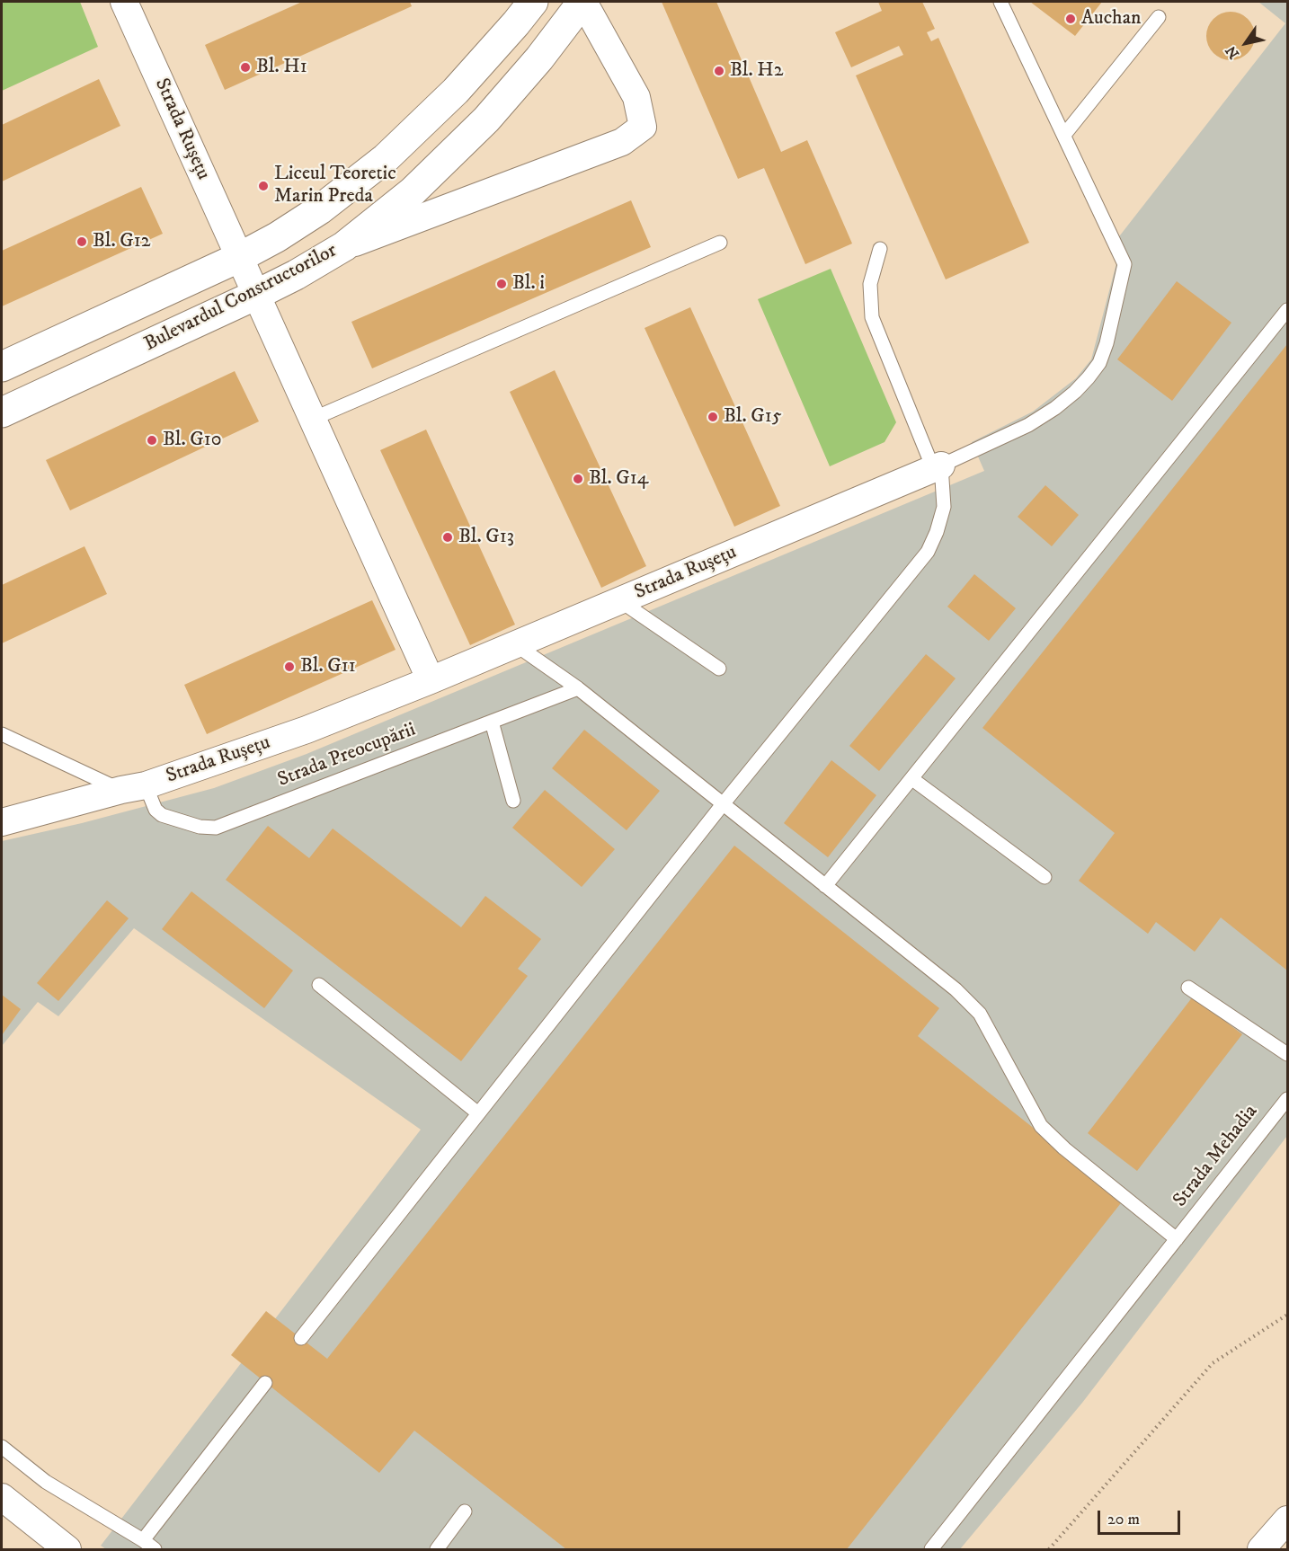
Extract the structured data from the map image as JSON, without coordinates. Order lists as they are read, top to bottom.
{
  "streets": {
    "street": ["Strada Rușețu", "Bulevardul Constructorilor"],
    "lane": ["Strada Preocupării", "Strada Mehadia"]
  },
  "crossings": [
    ["Strada Rușețu", "Bulevardul Constructorilor"],
    ["Strada Rușețu", "Strada Preocupării"]
  ],
  "places": [
    "Auchan",
    "Bl. H1",
    "Bl. H2",
    "Liceul Teoretic Marin Preda",
    "Bl. G12",
    "Bl. i",
    "Bl. G15",
    "Bl. G10",
    "Bl. G14",
    "Bl. G13",
    "Bl. G11"
  ],
  "scale_bar": "20 m",
  "north": "bottom left"
}
